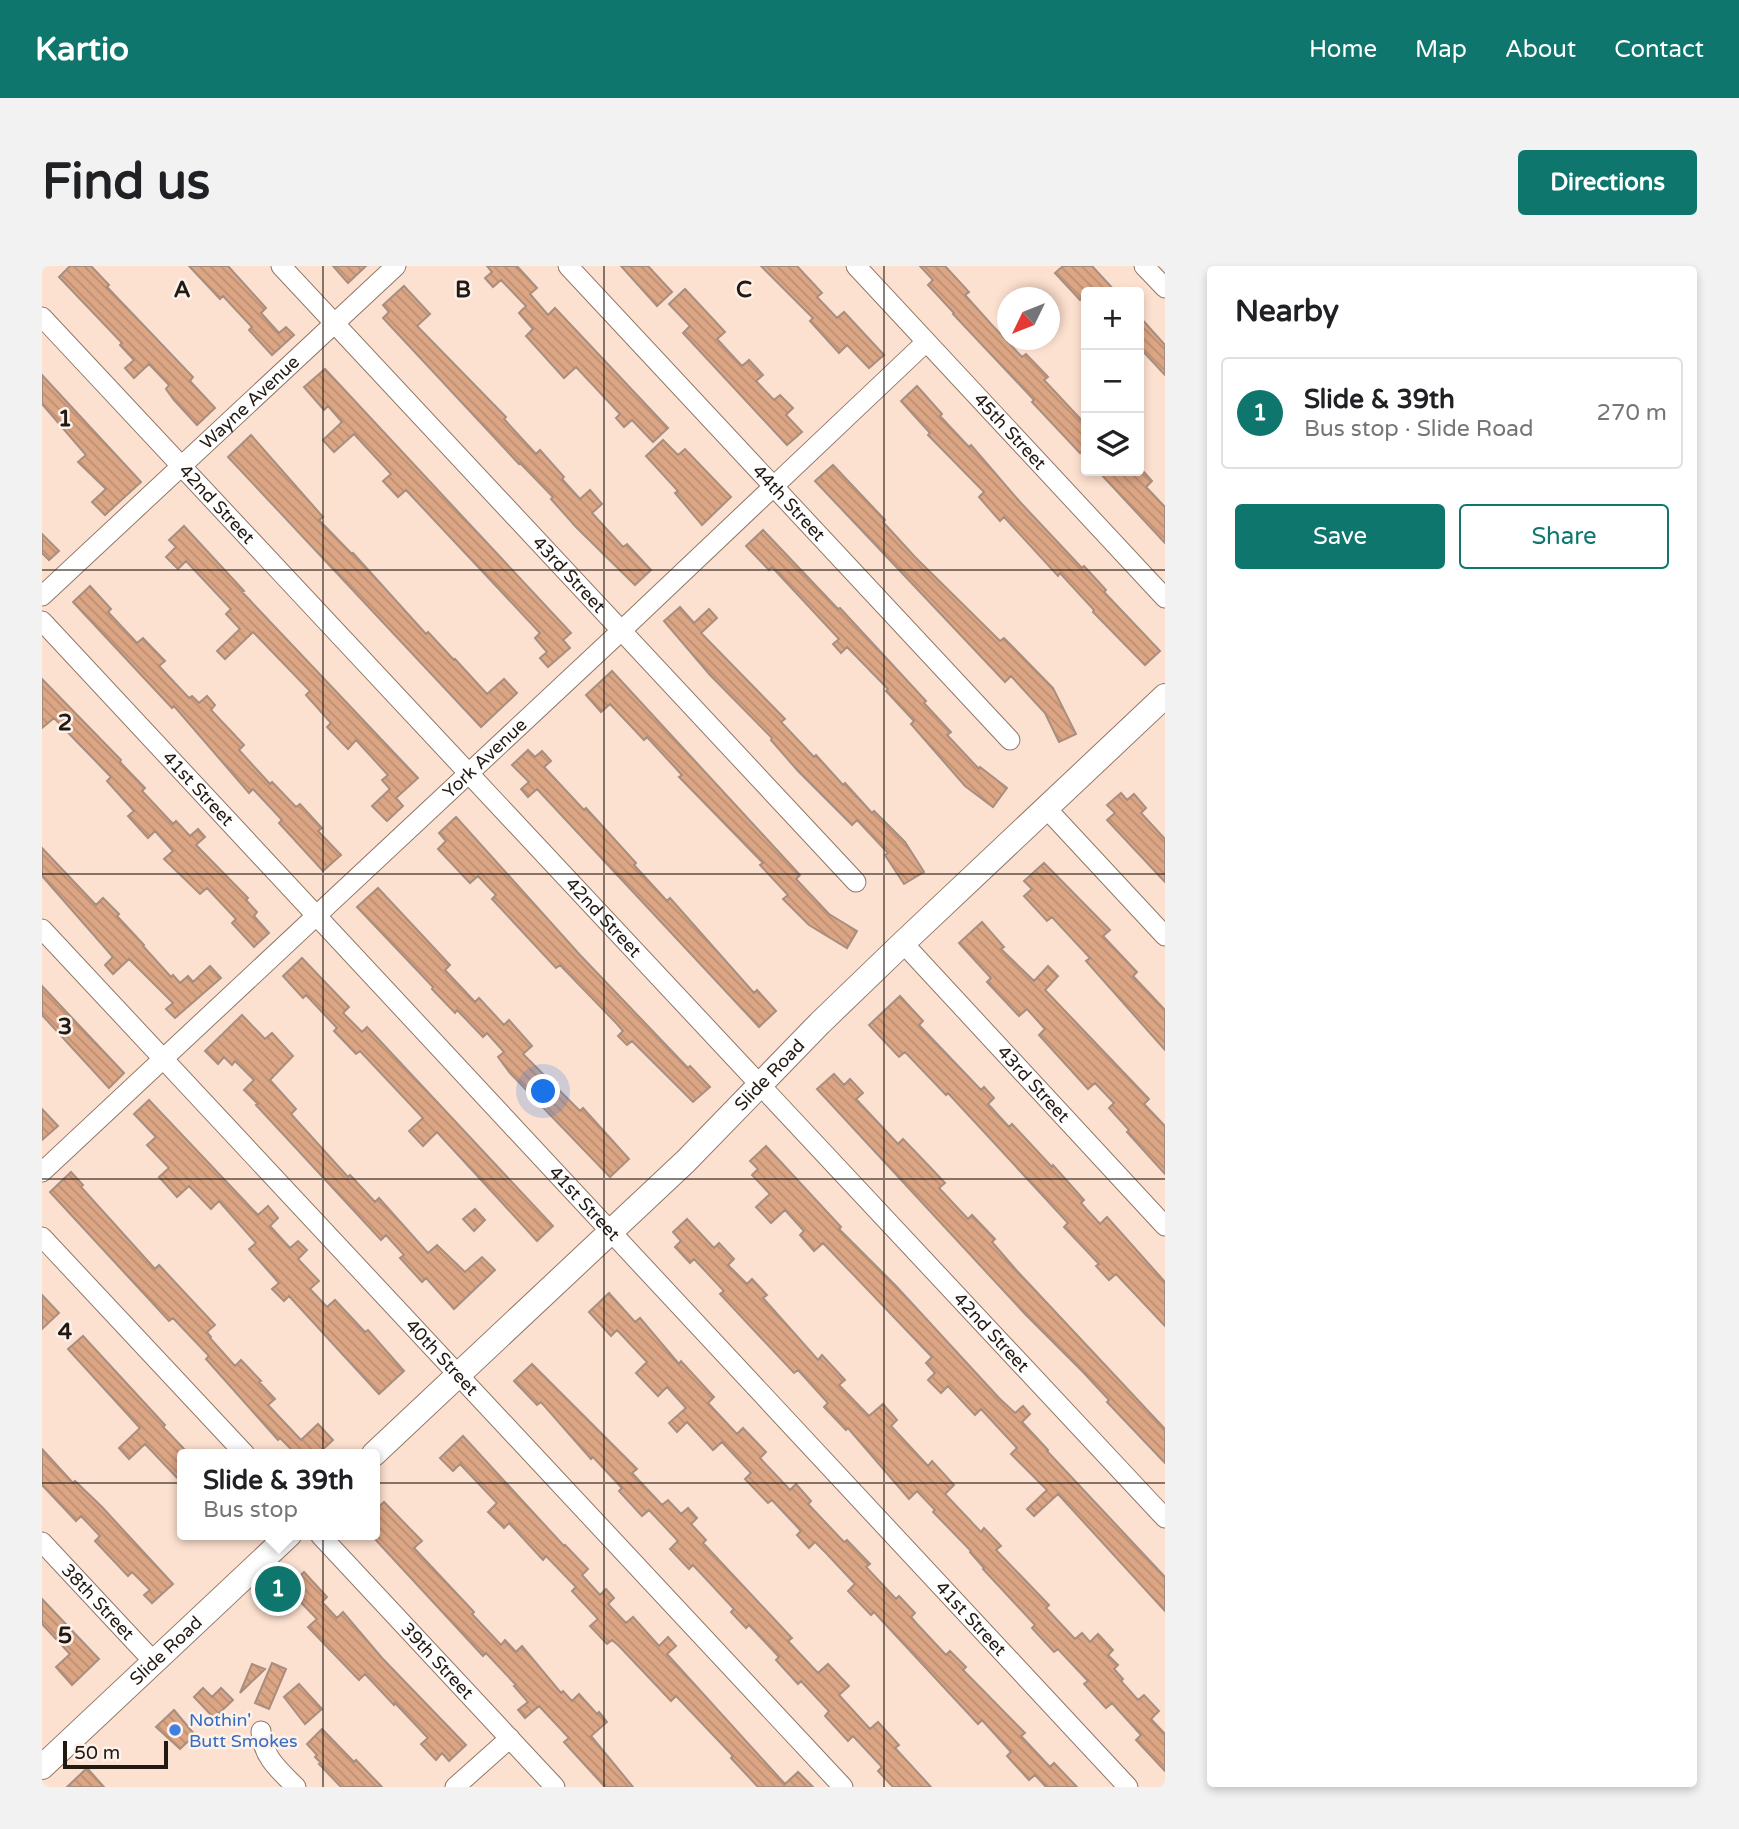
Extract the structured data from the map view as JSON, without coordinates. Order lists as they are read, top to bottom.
{
  "streets": {
    "main road": ["Slide Road"],
    "street": [
      "Wayne Avenue",
      "45th Street",
      "42nd Street",
      "44th Street",
      "43rd Street",
      "York Avenue",
      "41st Street",
      "40th Street",
      "38th Street",
      "39th Street"
    ]
  },
  "crossings": [
    ["Wayne Avenue", "42nd Street"],
    ["Wayne Avenue", "43rd Street"],
    ["45th Street", "York Avenue"],
    ["42nd Street", "York Avenue"],
    ["42nd Street", "Slide Road"],
    ["44th Street", "York Avenue"],
    ["43rd Street", "York Avenue"],
    ["43rd Street", "Slide Road"],
    ["York Avenue", "41st Street"],
    ["York Avenue", "40th Street"],
    ["41st Street", "Slide Road"],
    ["Slide Road", "40th Street"],
    ["Slide Road", "38th Street"]
  ],
  "places": ["Nothin' Butt Smokes"],
  "scale_bar": "50 m",
  "north": "bottom left",
  "page": {
    "header": "Kartio",
    "nav": [
      "Home",
      "Map",
      "About",
      "Contact"
    ],
    "buttons": [
      "Directions",
      ["Save", "Share"]
    ],
    "title": "Find us",
    "heading": "Nearby",
    "map_buttons": ["+", "−"],
    "list": [
      {
        "mark": "1",
        "name": "Slide & 39th",
        "note": "Bus stop · Slide Road",
        "value": "270 m"
      }
    ],
    "popup": ["Slide & 39th", "Bus stop"],
    "pins": "1",
    "scale": "50 m"
  },
  "grid": {
    "columns": ["A", "B", "C"],
    "rows": [
      "1",
      "2",
      "3",
      "4",
      "5"
    ]
  }
}
